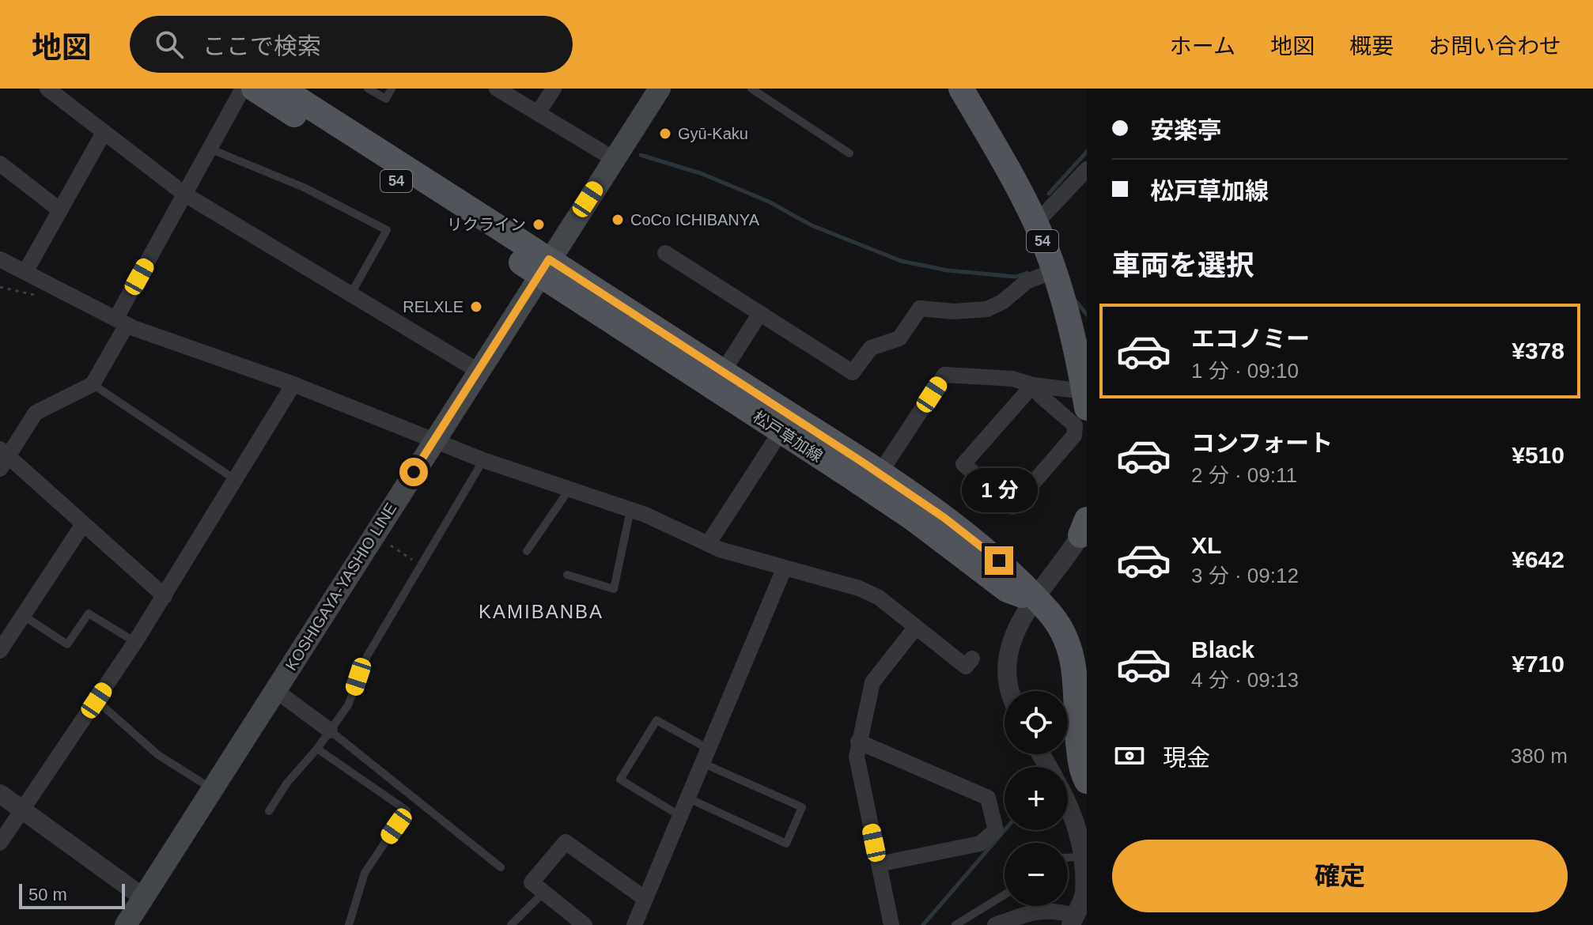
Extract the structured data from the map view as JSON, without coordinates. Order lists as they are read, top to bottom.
{
  "streets": {
    "main road": ["54", "松戸草加線", "KOSHIGAYA-YASHIO LINE"]
  },
  "crossings": [
    ["54", "松戸草加線"],
    ["54", "KOSHIGAYA-YASHIO LINE"],
    ["松戸草加線", "KOSHIGAYA-YASHIO LINE"]
  ],
  "districts": ["KAMIBANBA"],
  "places": [
    "Gyū-Kaku",
    "CoCo ICHIBANYA",
    "リクライン",
    "RELXLE"
  ],
  "scale_bar": "50 m",
  "page": {
    "header": "地図",
    "search": "ここで検索",
    "nav": [
      "ホーム",
      "地図",
      "概要",
      "お問い合わせ"
    ],
    "banner": ["安楽亭", "松戸草加線"],
    "heading": "車両を選択",
    "list": [
      {
        "name": "エコノミー",
        "note": "1 分 · 09:10",
        "value": "¥378"
      },
      {
        "name": "コンフォート",
        "note": "2 分 · 09:11",
        "value": "¥510"
      },
      {
        "name": "XL",
        "note": "3 分 · 09:12",
        "value": "¥642"
      },
      {
        "name": "Black",
        "note": "4 分 · 09:13",
        "value": "¥710"
      }
    ],
    "bubble": "1 分",
    "map_buttons": ["+", "−"],
    "pay": ["現金", "380 m"],
    "buttons": "確定",
    "scale": "50 m"
  }
}
